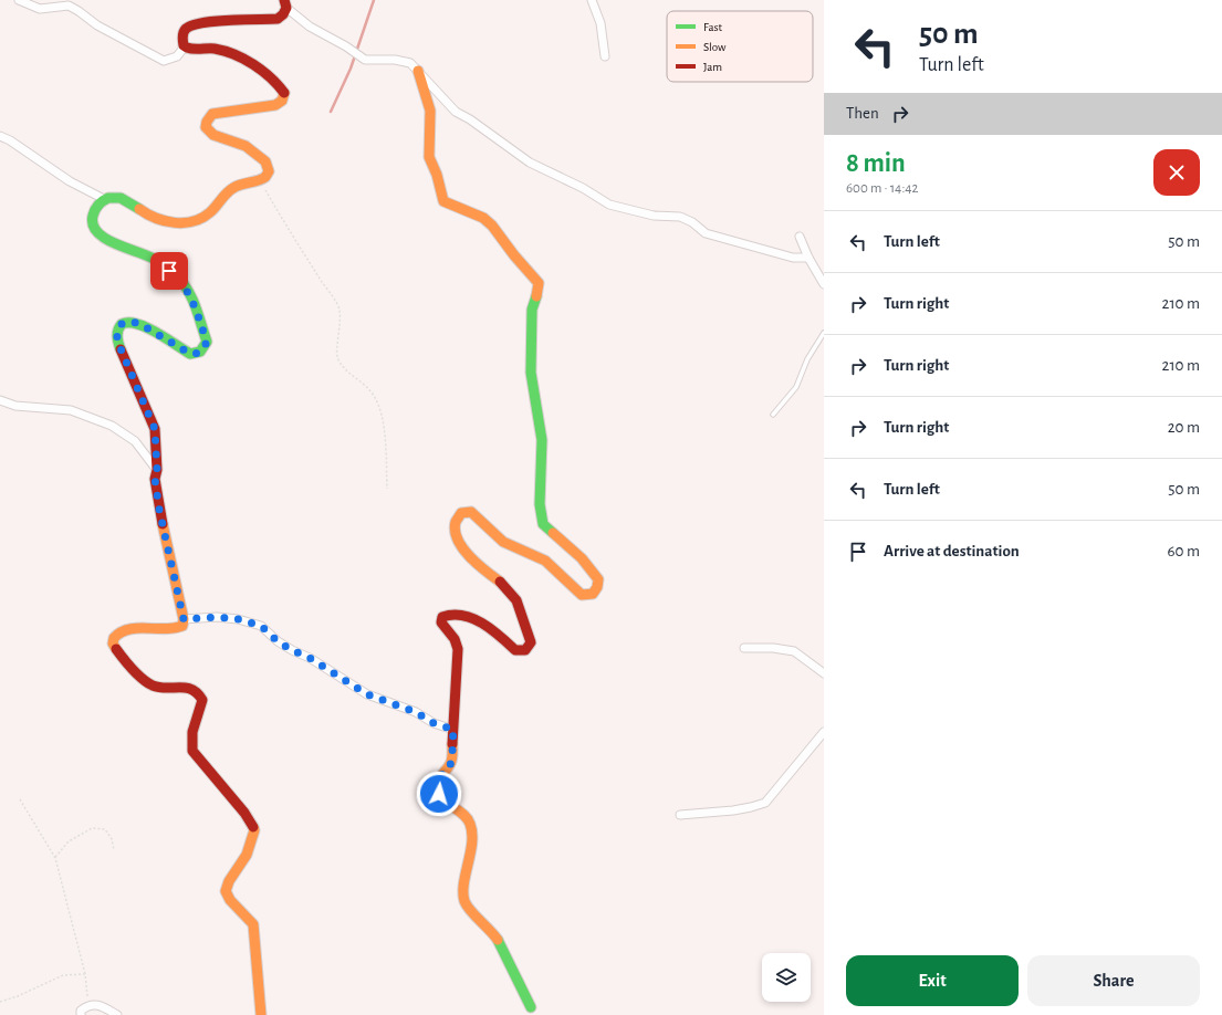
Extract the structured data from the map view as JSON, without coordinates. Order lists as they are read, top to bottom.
{
  "legend": ["Fast", "Slow", "Jam"],
  "page": {
    "turn": ["50 m", "Turn left"],
    "then": "Then",
    "heading": ["8 min", "600 m · 14:42"],
    "list": [
      {
        "name": "Turn left",
        "value": "50 m"
      },
      {
        "name": "Turn right",
        "value": "210 m"
      },
      {
        "name": "Turn right",
        "value": "210 m"
      },
      {
        "name": "Turn right",
        "value": "20 m"
      },
      {
        "name": "Turn left",
        "value": "50 m"
      },
      {
        "name": "Arrive at destination",
        "value": "60 m"
      }
    ],
    "buttons": ["Exit", "Share"]
  }
}
